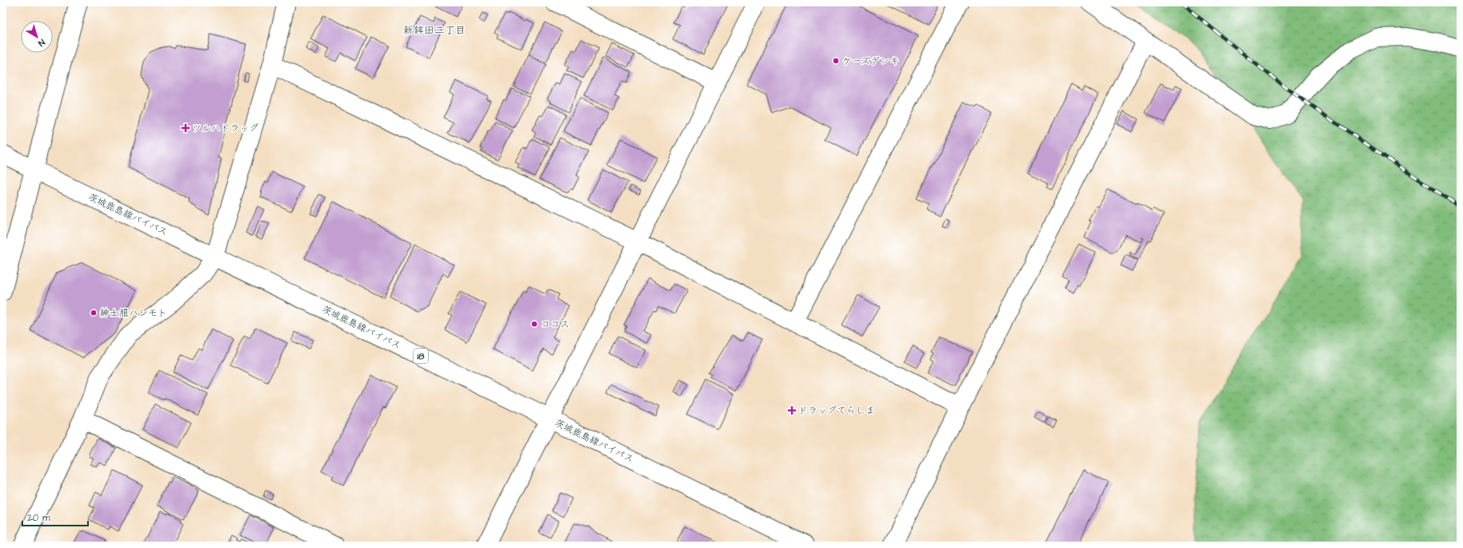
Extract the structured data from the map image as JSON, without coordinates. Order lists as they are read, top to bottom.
{
  "streets": {
    "street": ["茨城鹿島線バイパス", "18"]
  },
  "districts": ["新鉾田二丁目"],
  "places": {
    "other": ["ケーズデンキ", "紳士服ハシモト", "ココス"],
    "health": ["ツルハドラッグ", "ドラッグてらしま"]
  },
  "scale_bar": "20 m",
  "north": "bottom right"
}
